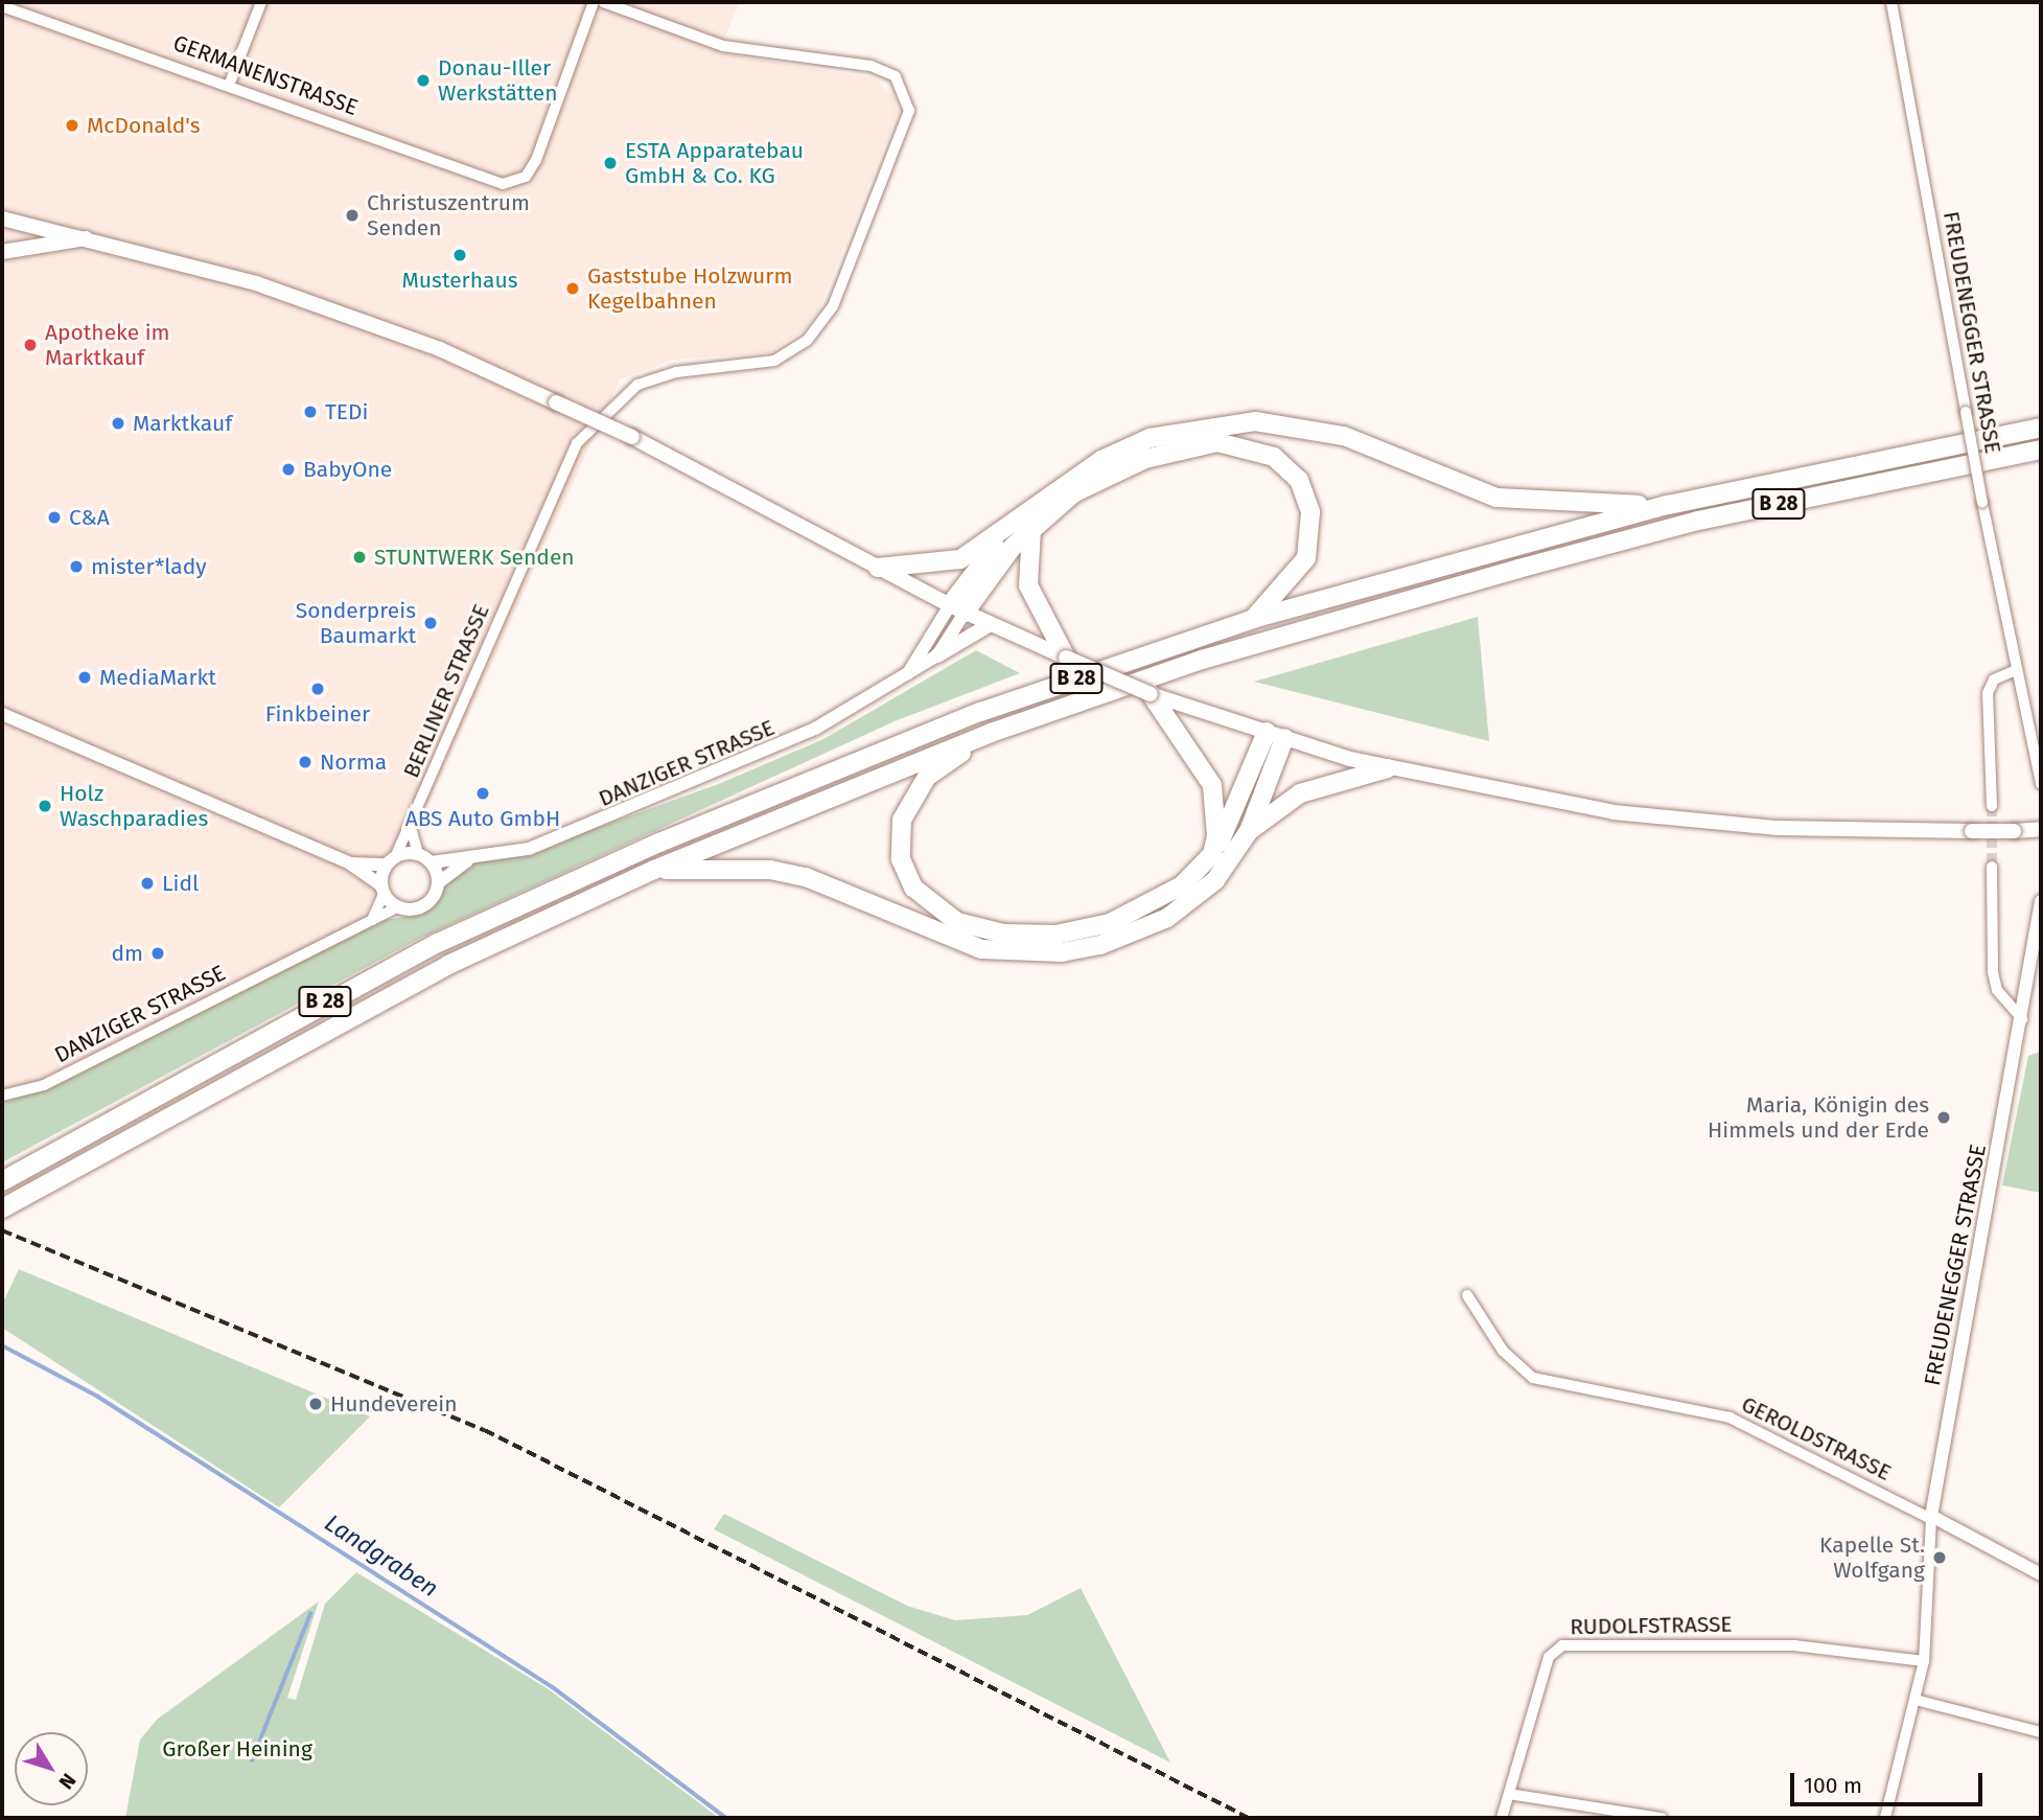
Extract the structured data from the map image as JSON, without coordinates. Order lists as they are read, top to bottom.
{
  "streets": {
    "highway": ["B 28"],
    "street": [
      "GERMANENSTRASSE",
      "FREUDENEGGER STRASSE",
      "BERLINER STRASSE",
      "DANZIGER STRASSE",
      "GEROLDSTRASSE",
      "RUDOLFSTRASSE"
    ]
  },
  "crossings": [
    ["FREUDENEGGER STRASSE", "GEROLDSTRASSE"],
    ["BERLINER STRASSE", "DANZIGER STRASSE"]
  ],
  "water": ["Landgraben"],
  "parks": ["Großer Heining"],
  "places": [
    "Donau-Iller Werkstätten",
    "McDonald's",
    "ESTA Apparatebau GmbH & Co. KG",
    "Christuszentrum Senden",
    "Musterhaus",
    "Gaststube Holzwurm Kegelbahnen",
    "Apotheke im Marktkauf",
    "TEDi",
    "Marktkauf",
    "BabyOne",
    "C&A",
    "STUNTWERK Senden",
    "mister*lady",
    "Sonderpreis Baumarkt",
    "MediaMarkt",
    "Finkbeiner",
    "Norma",
    "ABS Auto GmbH",
    "Holz Waschparadies",
    "Lidl",
    "dm",
    "Maria, Königin des Himmels und der Erde",
    "Hundeverein",
    "Kapelle St. Wolfgang"
  ],
  "scale_bar": "100 m",
  "north": "bottom right"
}
